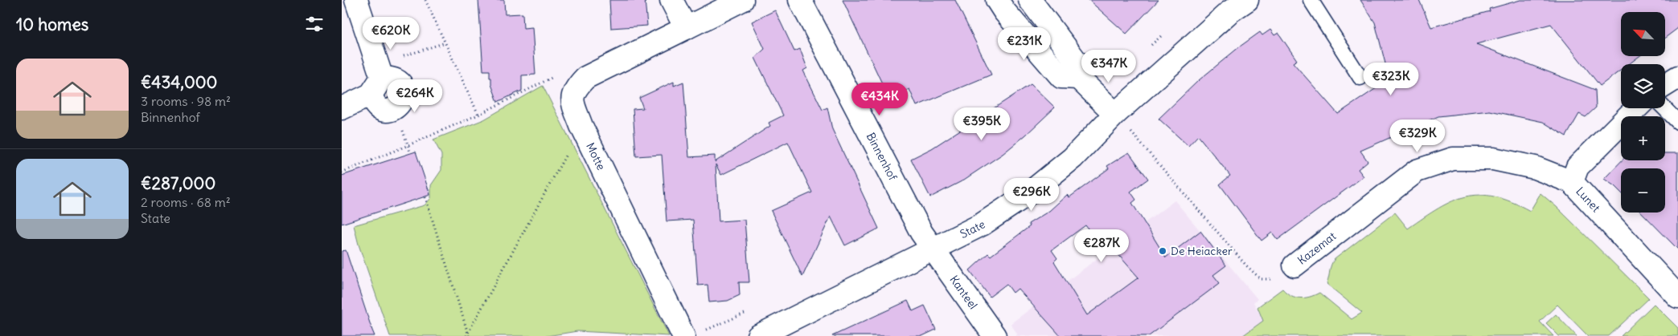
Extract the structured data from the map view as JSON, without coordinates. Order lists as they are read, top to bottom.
{
  "streets": {
    "street": [
      "Motte",
      "Binnenhof",
      "Lunet",
      "State",
      "Kazemat",
      "Kanteel"
    ]
  },
  "crossings": [
    ["Binnenhof", "State"],
    ["Binnenhof", "Kanteel"],
    ["Lunet", "Kazemat"],
    ["State", "Kazemat"],
    ["State", "Kanteel"]
  ],
  "places": ["De Heiacker"],
  "north": "top left",
  "page": {
    "heading": "10 homes",
    "map_buttons": ["+", "−"],
    "price": [
      "€620K",
      "€231K",
      "€347K",
      "€323K",
      "€264K",
      "€434K",
      "€395K",
      "€329K",
      "€296K",
      "€287K"
    ],
    "list": [
      {
        "name": "€434,000",
        "note": "3 rooms · 98 m² · Binnenhof"
      },
      {
        "name": "€287,000",
        "note": "2 rooms · 68 m² · State"
      }
    ]
  }
}
